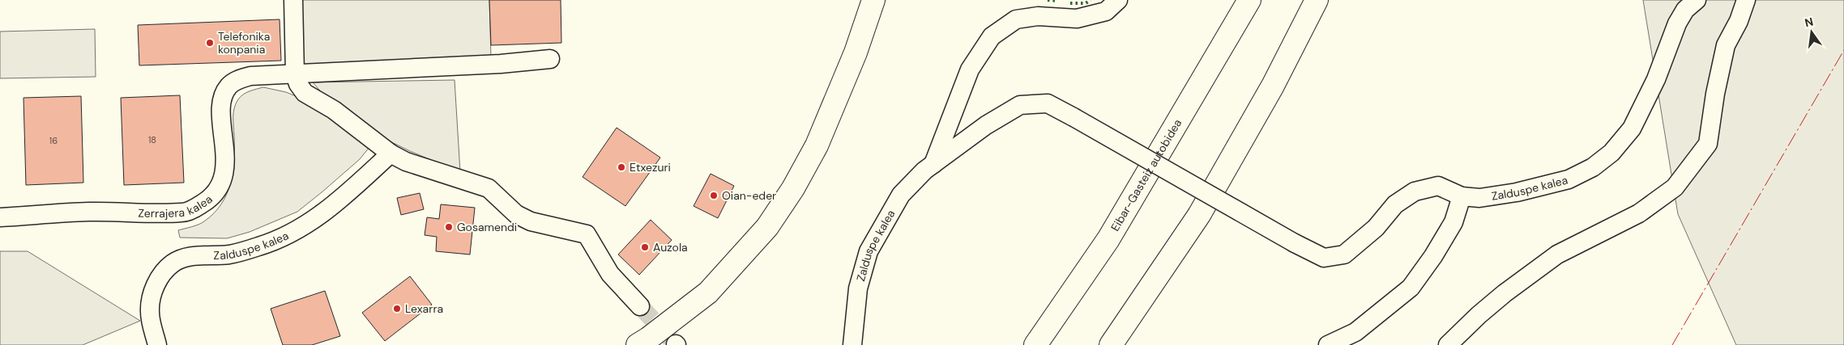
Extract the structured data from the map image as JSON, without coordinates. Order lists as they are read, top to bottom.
{
  "streets": {
    "main road": ["Eibar-Gasteiz autobidea"],
    "street": ["Zalduspe kalea", "Zerrajera kalea"]
  },
  "places": [
    "Telefonika konpania",
    "Etxezuri",
    "Oian-eder",
    "Gosamendi",
    "Auzola",
    "Lexarra"
  ],
  "house_numbers": ["18", "16"],
  "north": "top"
}
